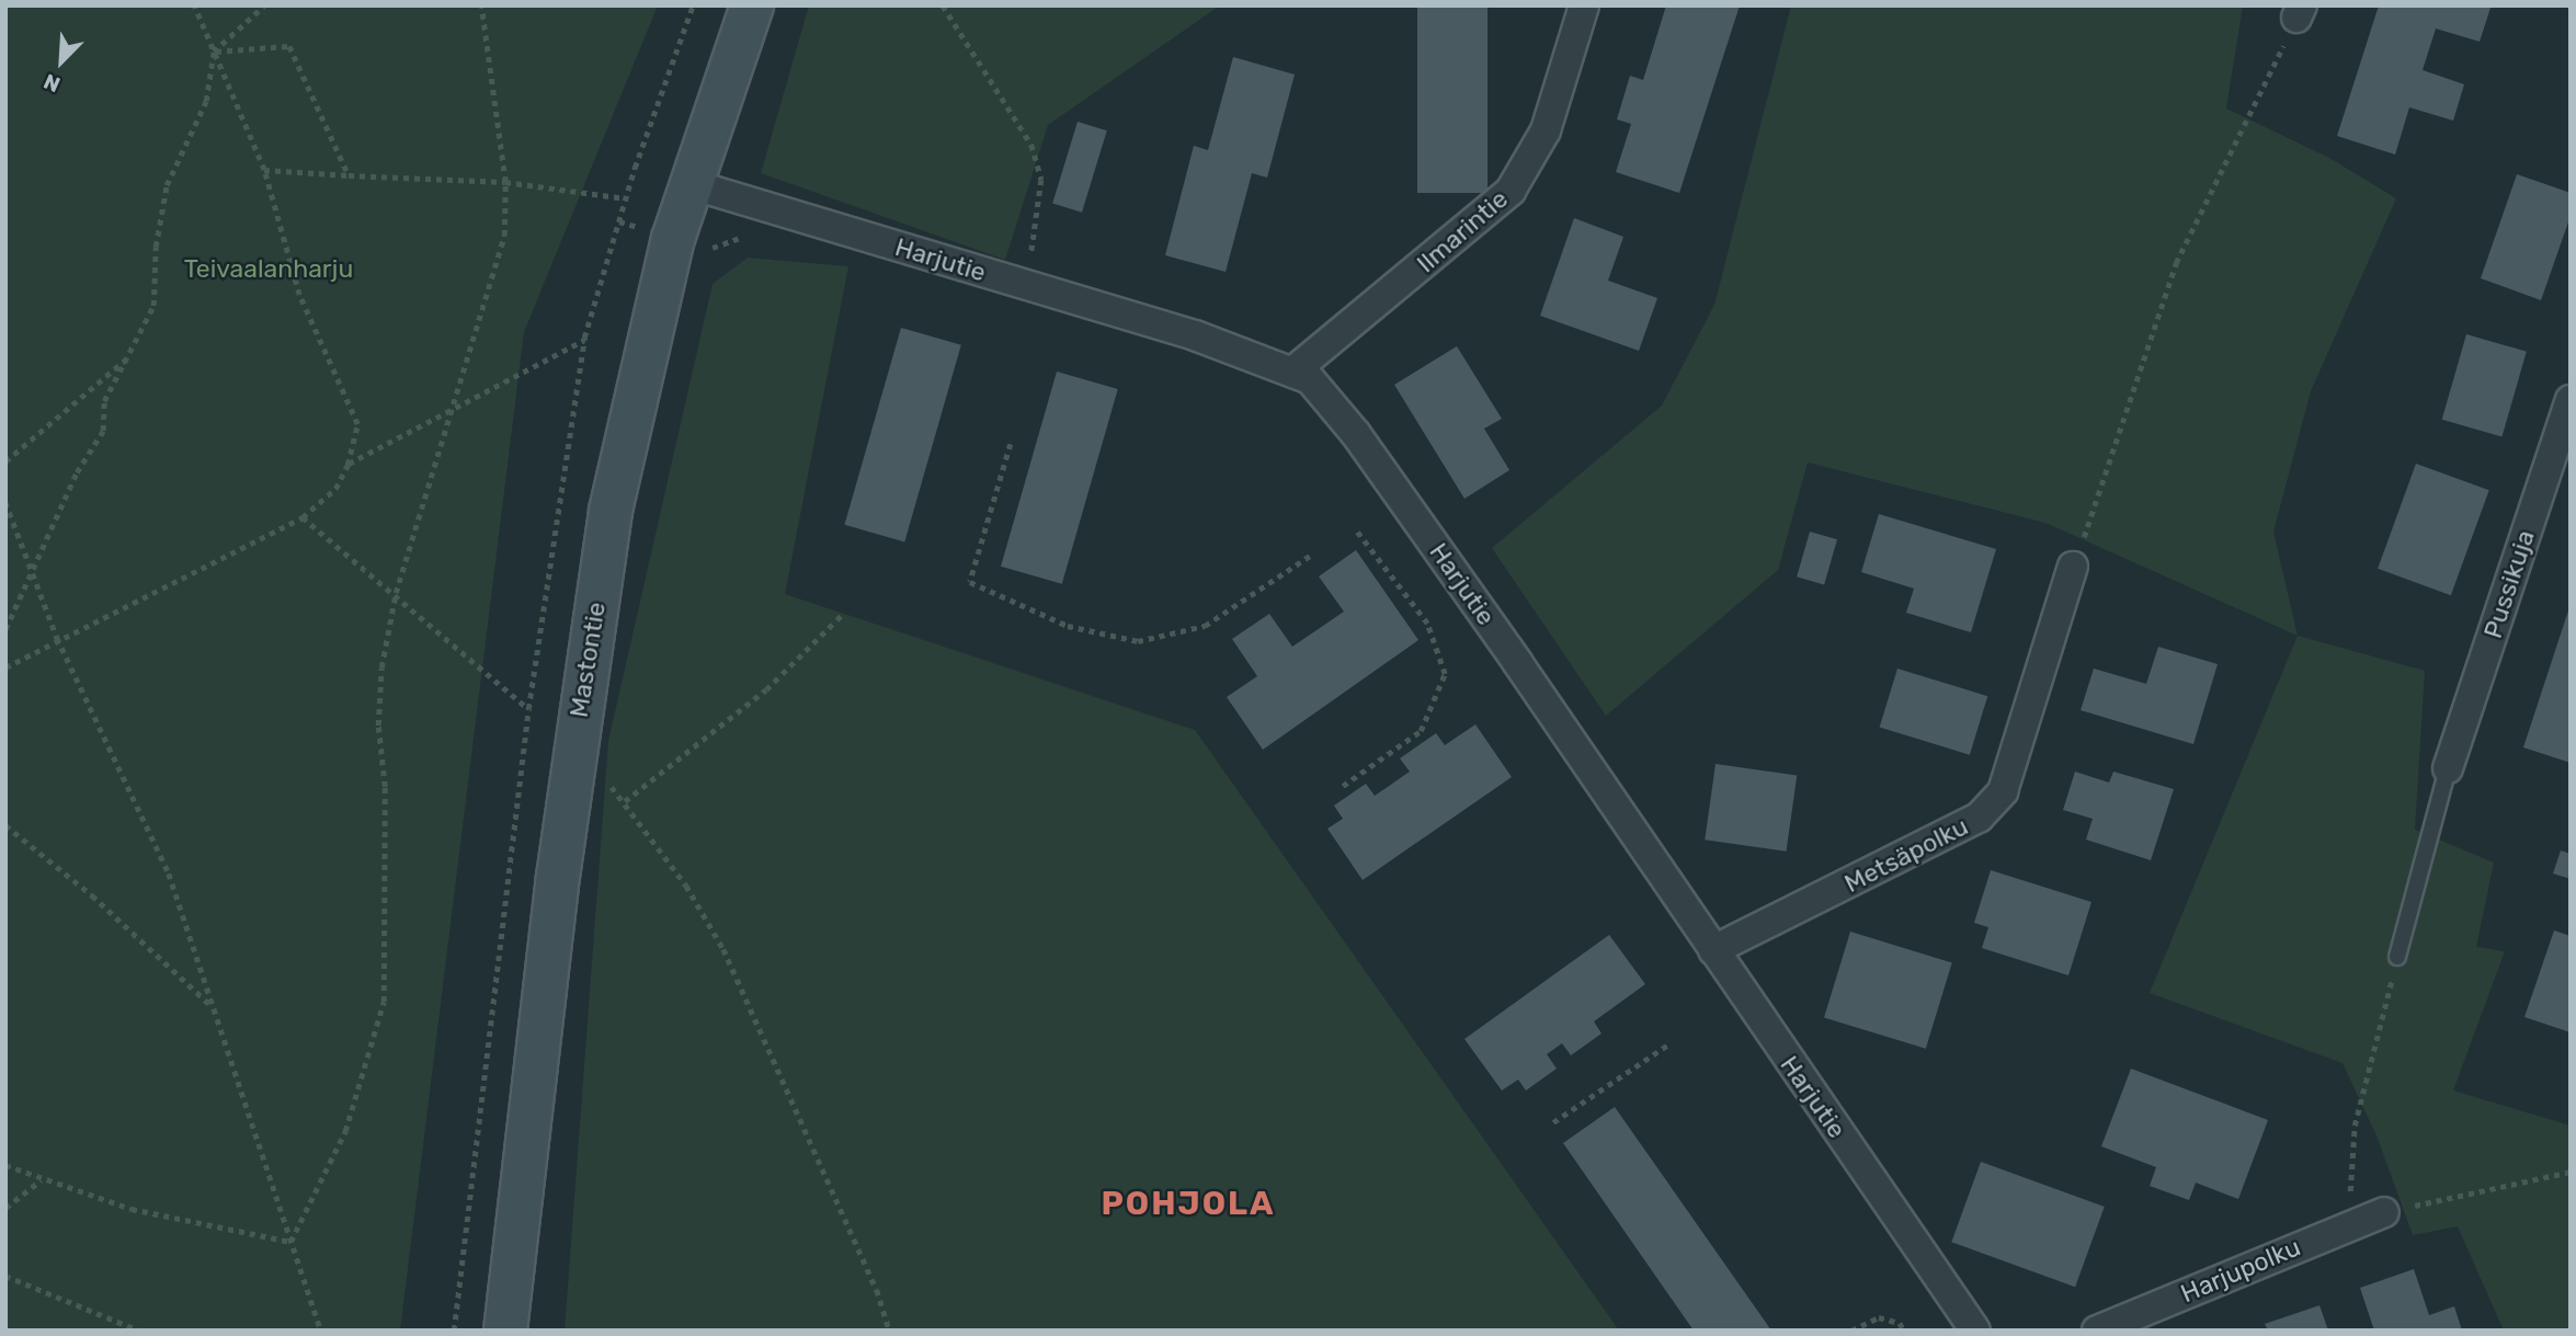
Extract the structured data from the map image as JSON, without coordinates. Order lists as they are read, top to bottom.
{
  "streets": {
    "main road": ["Mastontie"],
    "street": [
      "Ilmarintie",
      "Harjutie",
      "Pussikuja",
      "Metsäpolku",
      "Harjupolku"
    ]
  },
  "crossings": [
    ["Ilmarintie", "Harjutie"],
    ["Harjutie", "Mastontie"],
    ["Harjutie", "Metsäpolku"]
  ],
  "districts": ["POHJOLA"],
  "parks": ["Teivaalanharju"],
  "north": "bottom left"
}
